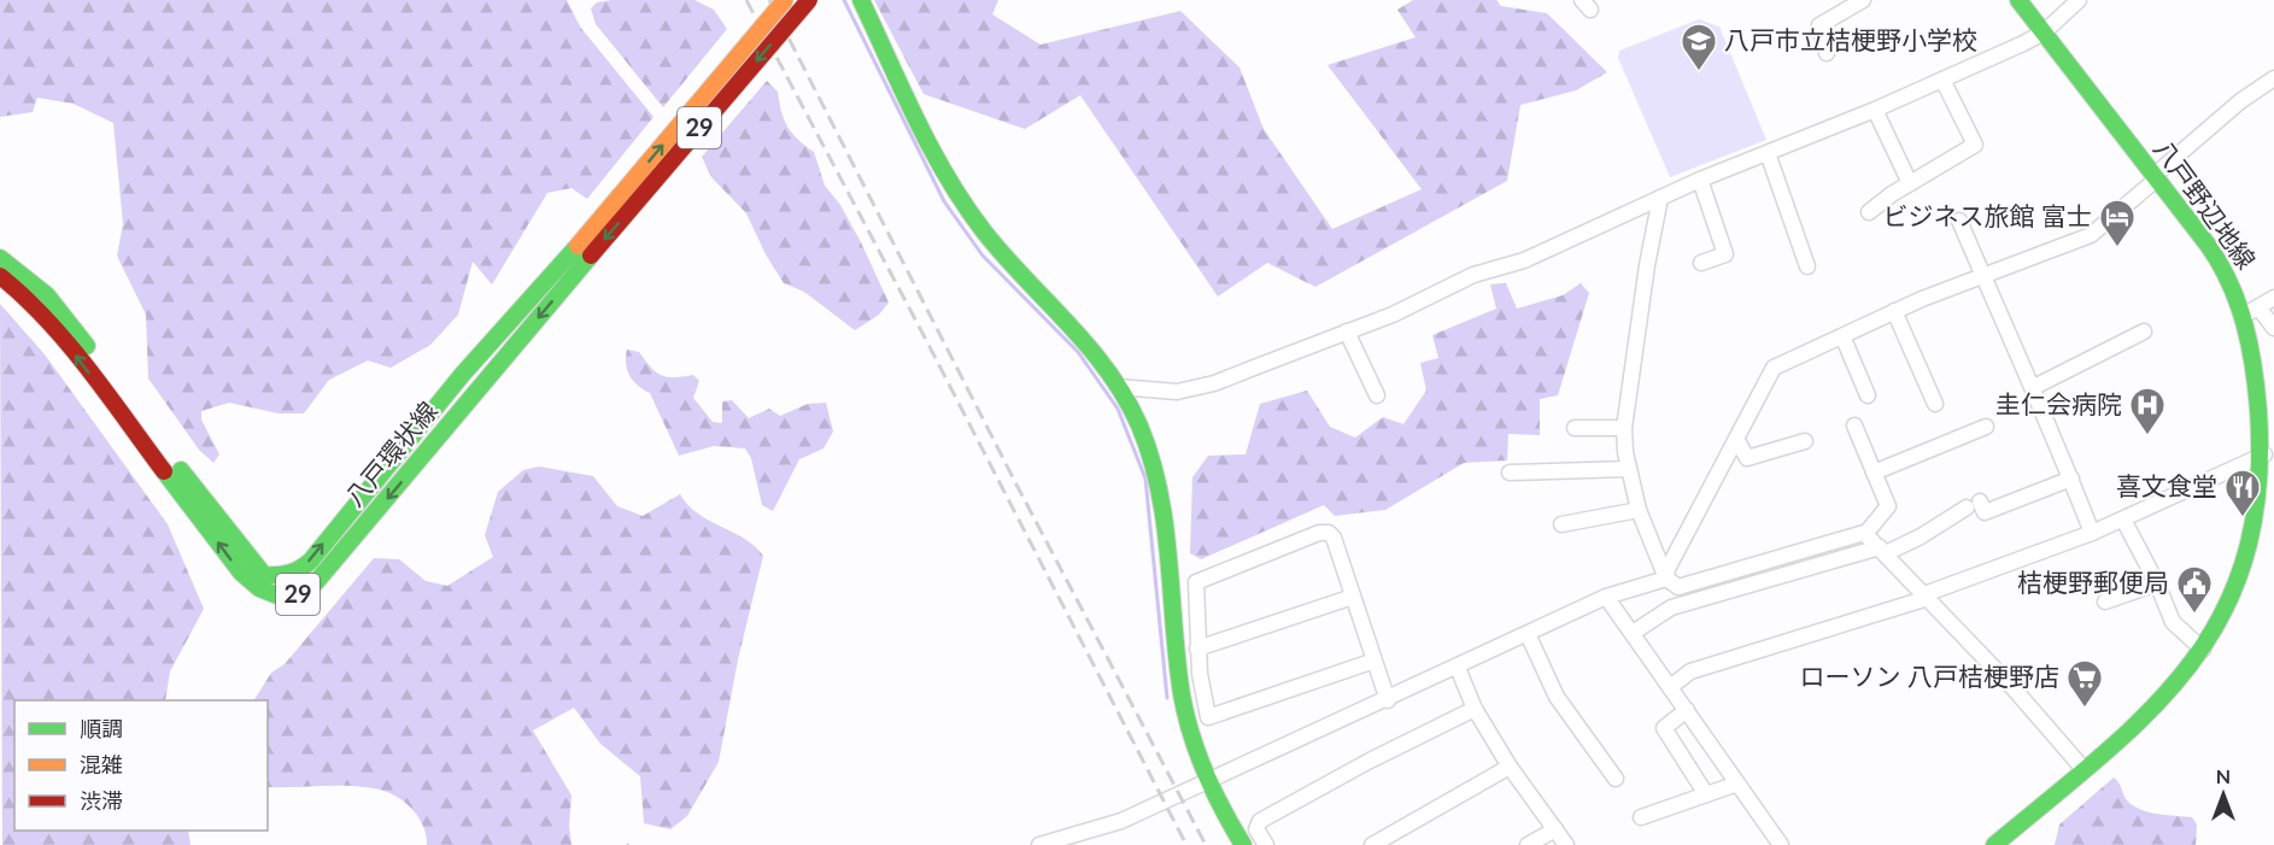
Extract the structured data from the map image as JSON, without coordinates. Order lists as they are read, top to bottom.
{
  "streets": {
    "main road": ["29", "八戸野辺地線", "八戸環状線"]
  },
  "places": {
    "school or university": ["八戸市立桔梗野小学校"],
    "hotel": ["ビジネス旅館 富士"],
    "hospital": ["圭仁会病院"],
    "restaurant": ["喜文食堂"],
    "public building": ["桔梗野郵便局"],
    "supermarket": ["ローソン 八戸桔梗野店"]
  },
  "legend": ["順調", "混雑", "渋滞"],
  "north": "top"
}
